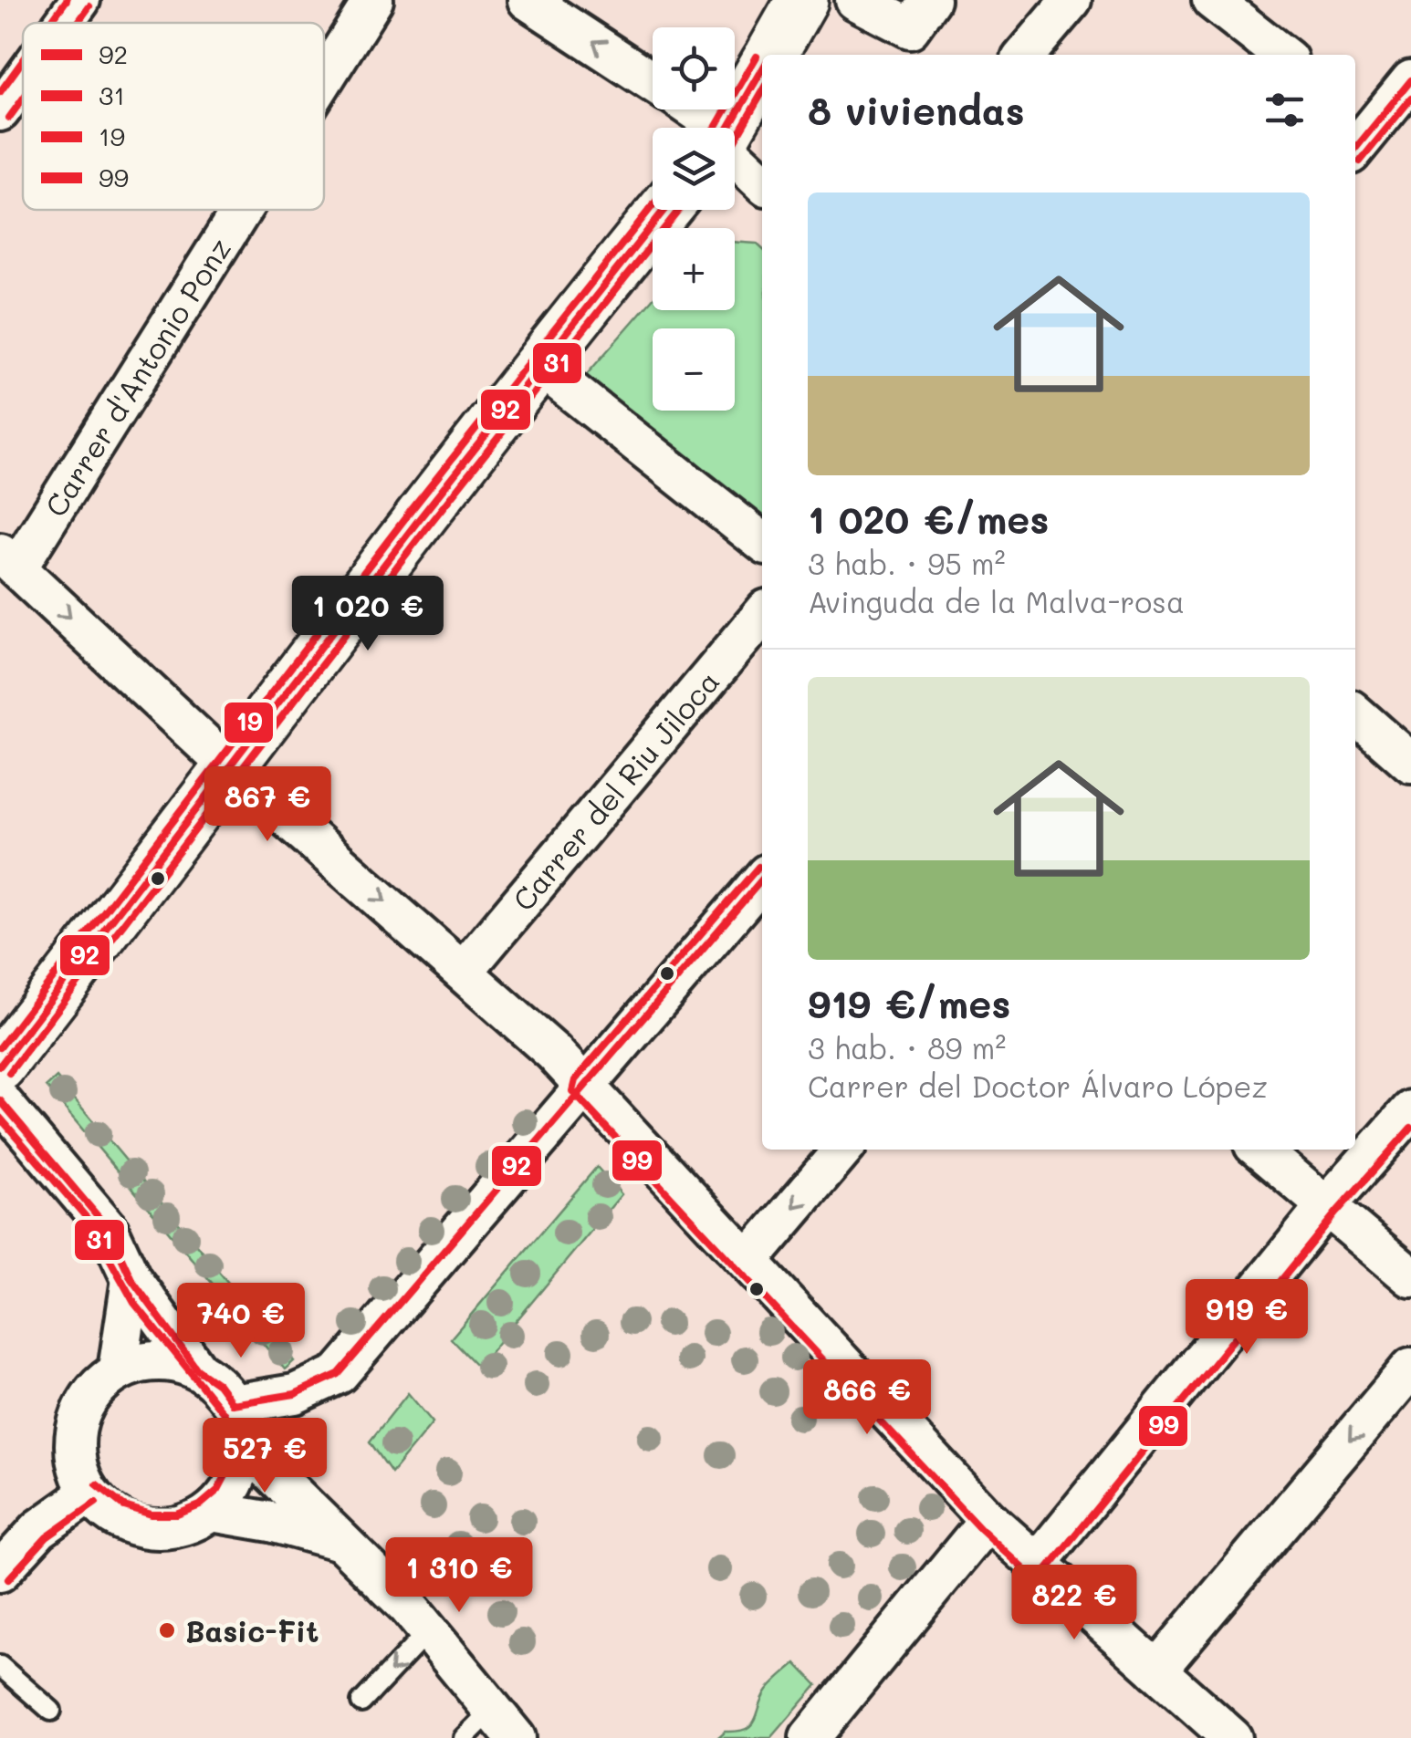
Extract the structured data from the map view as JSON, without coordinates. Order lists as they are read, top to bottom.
{
  "streets": {
    "street": ["Carrer d'Antonio Ponz", "Carrer del Riu Jiloca"]
  },
  "places": ["Basic-Fit"],
  "lines": [
    "transit line 19",
    "transit line 31",
    "transit line 92",
    "transit line 99"
  ],
  "legend": [
    "92",
    "31",
    "19",
    "99"
  ],
  "page": {
    "map_buttons": ["+", "−"],
    "heading": "8 viviendas",
    "list": [
      {
        "name": "1 020 €/mes",
        "note": "3 hab. · 95 m² · Avinguda de la Malva-rosa"
      },
      {
        "name": "919 €/mes",
        "note": "3 hab. · 89 m² · Carrer del Doctor Álvaro López"
      }
    ],
    "price": [
      "1 020 €",
      "867 €",
      "919 €",
      "740 €",
      "866 €",
      "527 €",
      "1 310 €",
      "822 €"
    ]
  }
}
